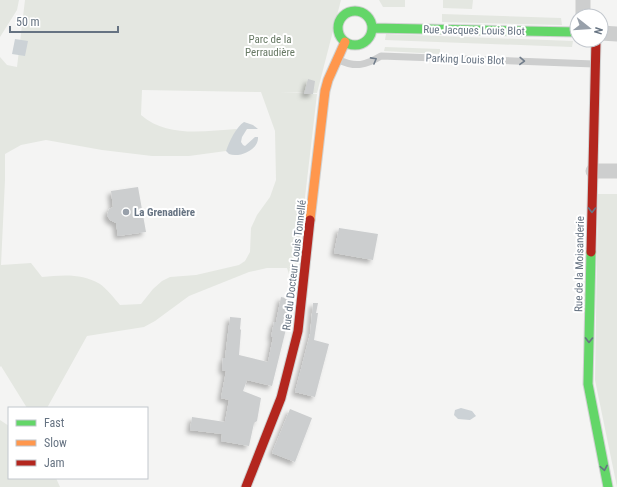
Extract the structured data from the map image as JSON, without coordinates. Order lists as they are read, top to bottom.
{
  "streets": {
    "street": ["Rue Jacques Louis Blot", "Rue de la Moisanderie", "Rue du Docteur Louis Tonnellé"],
    "lane": ["Parking Louis Blot"]
  },
  "crossings": [
    ["Rue Jacques Louis Blot", "Rue du Docteur Louis Tonnellé"],
    ["Parking Louis Blot", "Rue de la Moisanderie"],
    ["Parking Louis Blot", "Rue du Docteur Louis Tonnellé"]
  ],
  "one_way": ["Parking Louis Blot", "Rue de la Moisanderie"],
  "parks": ["Parc de la Perraudière"],
  "places": ["La Grenadière"],
  "legend": ["Fast", "Slow", "Jam"],
  "scale_bar": "50 m",
  "north": "right"
}
